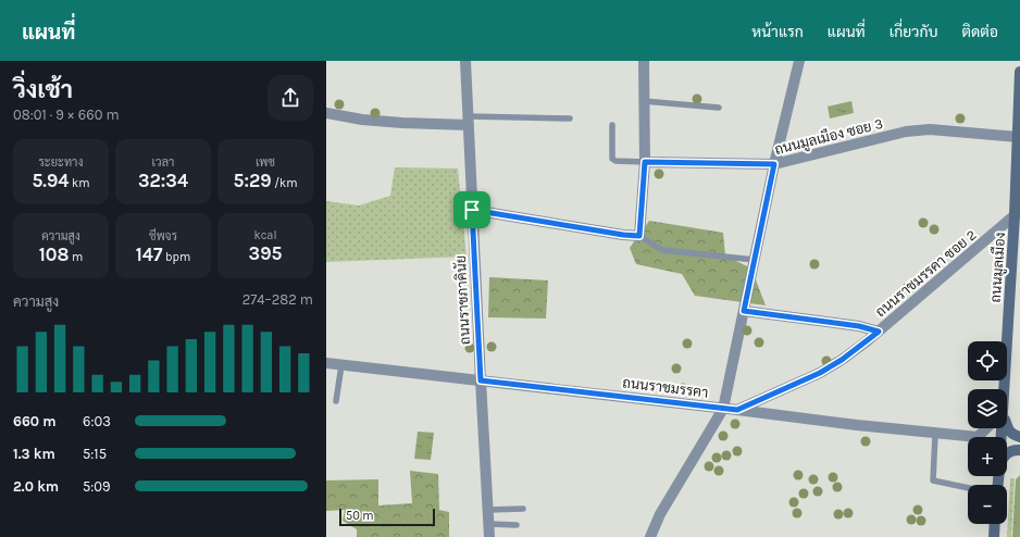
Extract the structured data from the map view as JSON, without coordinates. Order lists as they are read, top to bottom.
{
  "streets": {
    "main road": ["ถนนมูลเมือง"],
    "street": [
      "ถนนมูลเมือง ซอย 3",
      "ถนนราชมรรคา ซอย 2",
      "ถนนราชภาคินัย",
      "ถนนราชมรรคา"
    ]
  },
  "crossings": [
    ["ถนนมูลเมือง ซอย 3", "ถนนมูลเมือง"],
    ["ถนนมูลเมือง", "ถนนราชมรรคา ซอย 2"],
    ["ถนนราชมรรคา ซอย 2", "ถนนราชมรรคา"],
    ["ถนนราชภาคินัย", "ถนนราชมรรคา"]
  ],
  "scale_bar": "50 m",
  "page": {
    "header": "แผนที่",
    "nav": [
      "หน้าแรก",
      "แผนที่",
      "เกี่ยวกับ",
      "ติดต่อ"
    ],
    "heading": ["วิ่งเช้า", "08:01 · 9 × 660 m"],
    "stats": [
      ["ระยะทาง", "5.94 km"],
      ["เวลา", "32:34"],
      ["เพซ", "5:29 /km"],
      ["ความสูง", "108 m"],
      ["ชีพจร", "147 bpm"],
      ["kcal", "395"]
    ],
    "chart": ["ความสูง", "274–282 m"],
    "map_buttons": ["+", "−"],
    "list": [
      {
        "name": "660 m",
        "note": "6:03"
      },
      {
        "name": "1.3 km",
        "note": "5:15"
      },
      {
        "name": "2.0 km",
        "note": "5:09"
      }
    ],
    "scale": "50 m"
  }
}
